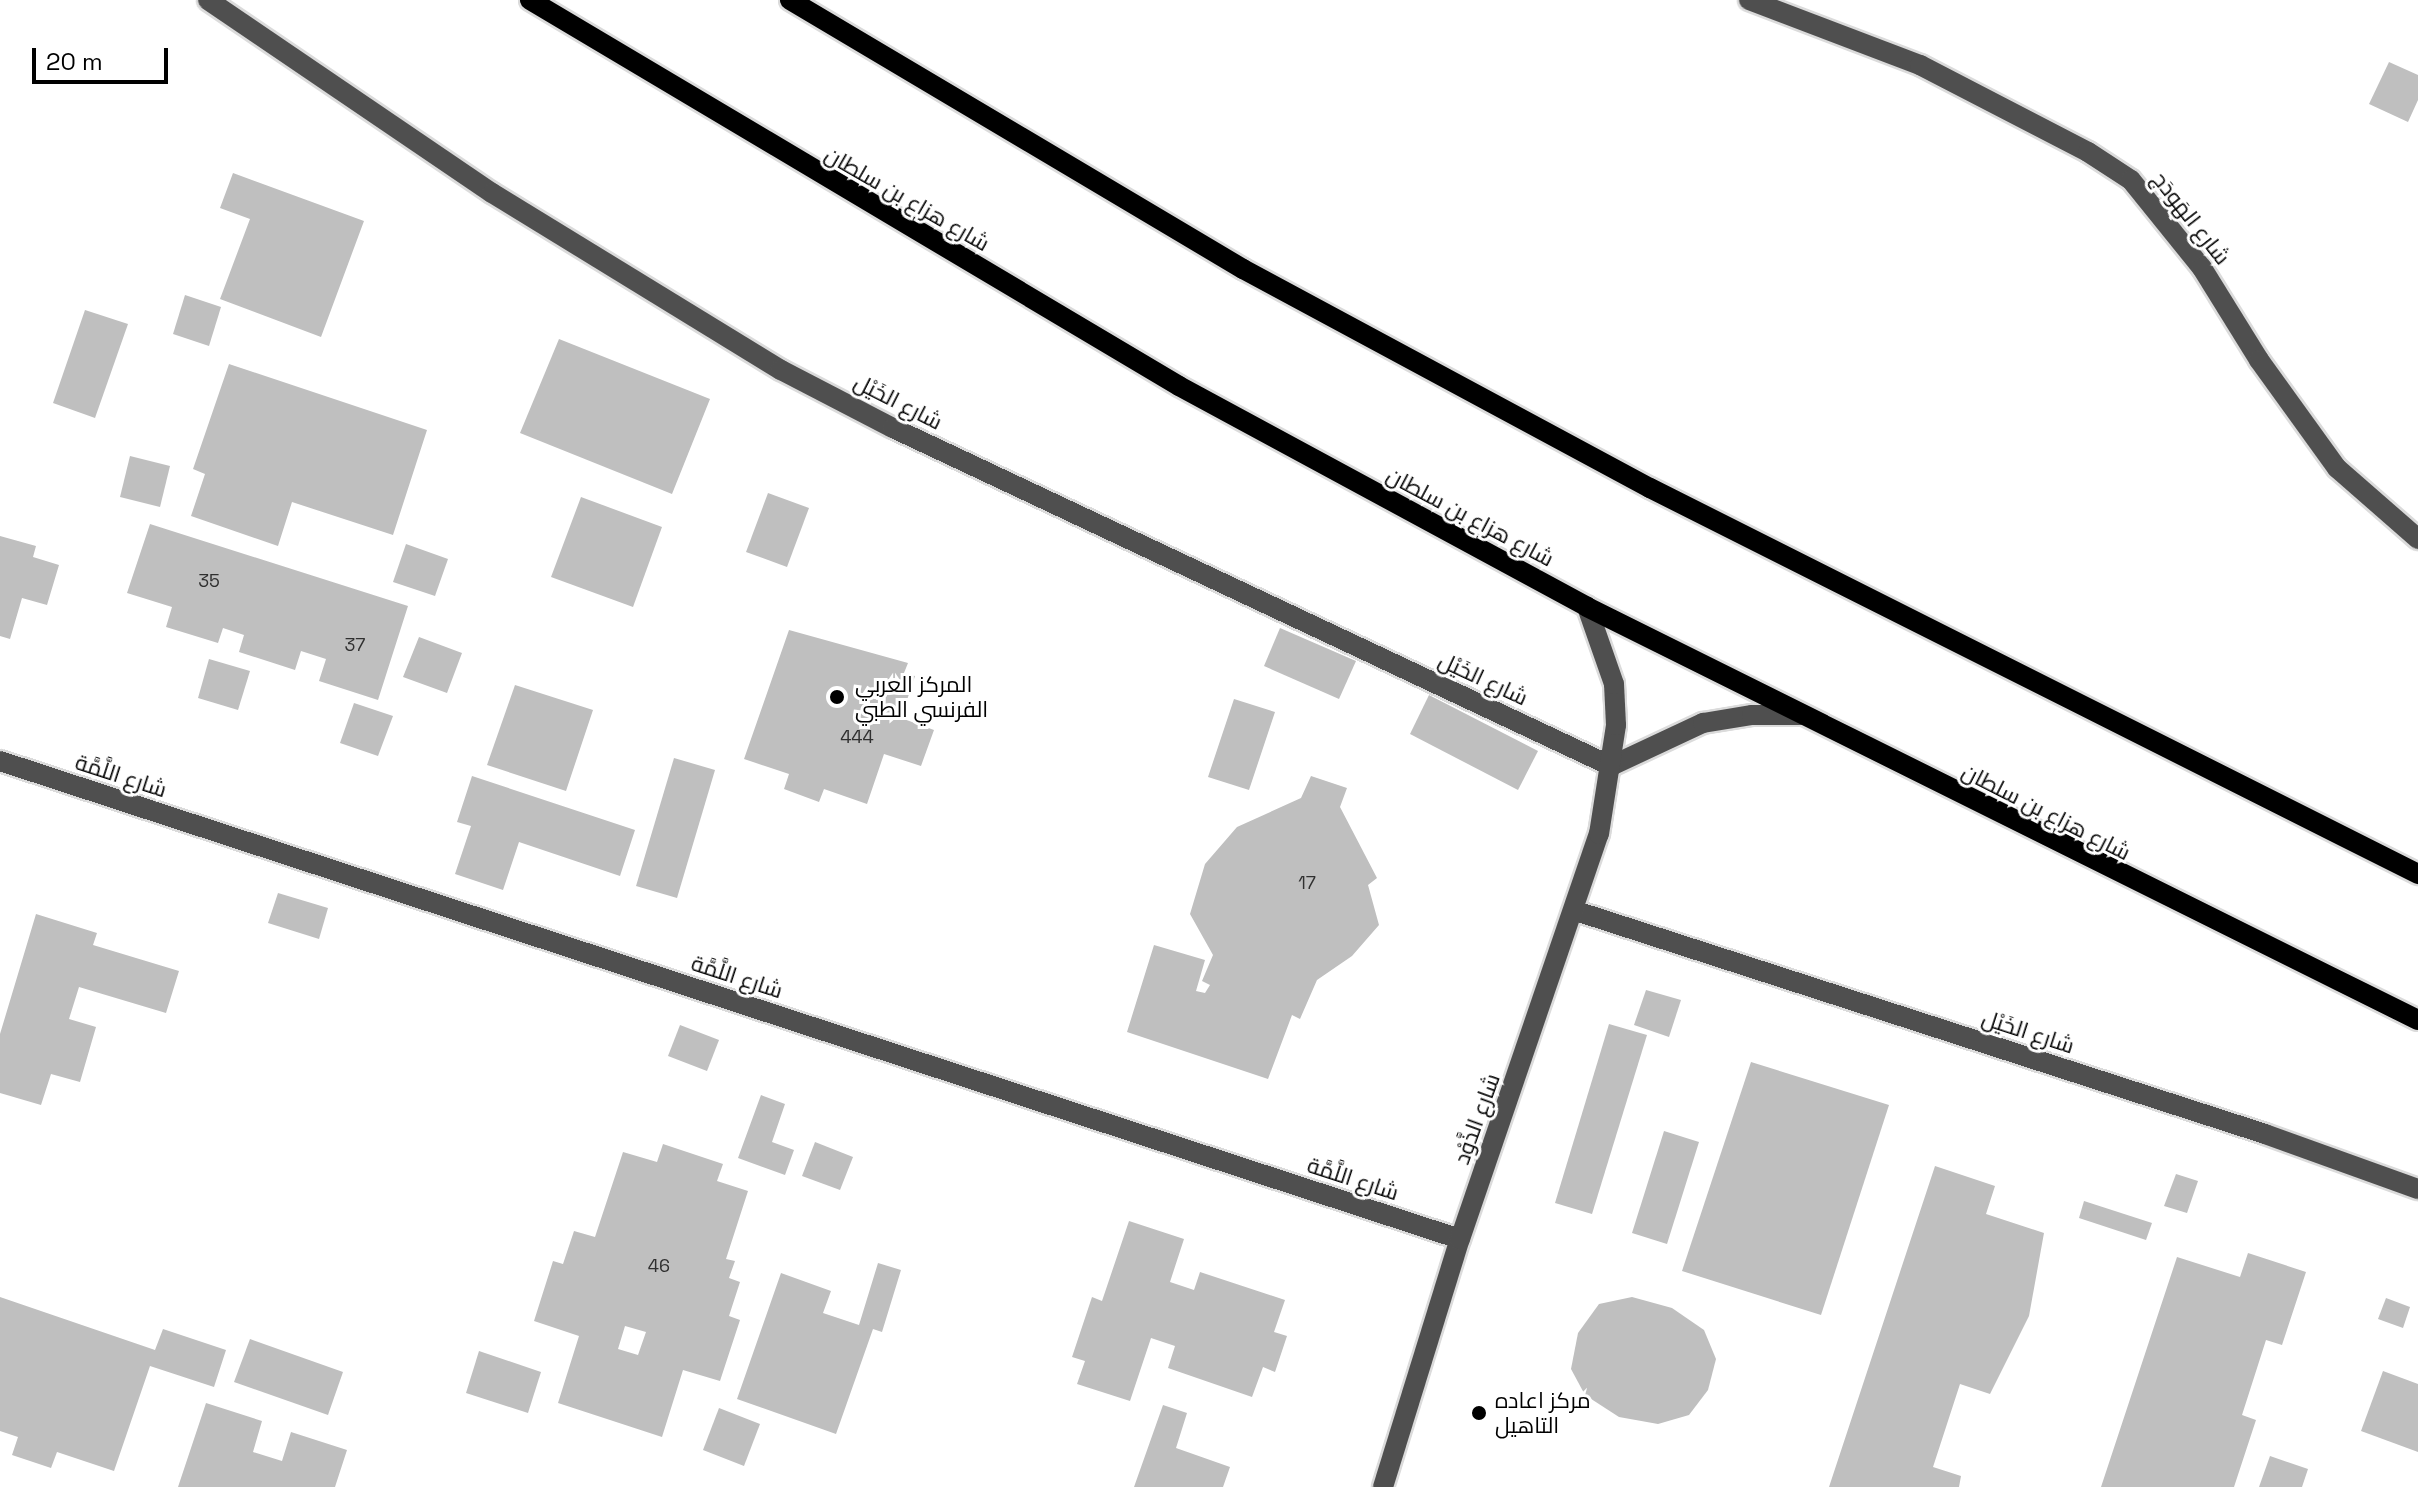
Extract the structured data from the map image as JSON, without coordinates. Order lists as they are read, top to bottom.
{
  "streets": {
    "main road": ["شارع هزاع بن سلطان"],
    "street": [
      "شارع الهَودَج",
      "شارع الخَيْل",
      "شارع اللَّمَّة",
      "شارع الذَّوْد"
    ]
  },
  "crossings": [
    ["شارع هزاع بن سلطان", "شارع الذَّوْد"],
    ["شارع الخَيْل", "شارع الذَّوْد"],
    ["شارع اللَّمَّة", "شارع الذَّوْد"]
  ],
  "places": ["المركز العربي الفرنسي الطبي", "مركز اعاده التاهيل"],
  "house_numbers": [
    "35",
    "37",
    "444",
    "17",
    "46"
  ],
  "scale_bar": "20 m"
}
